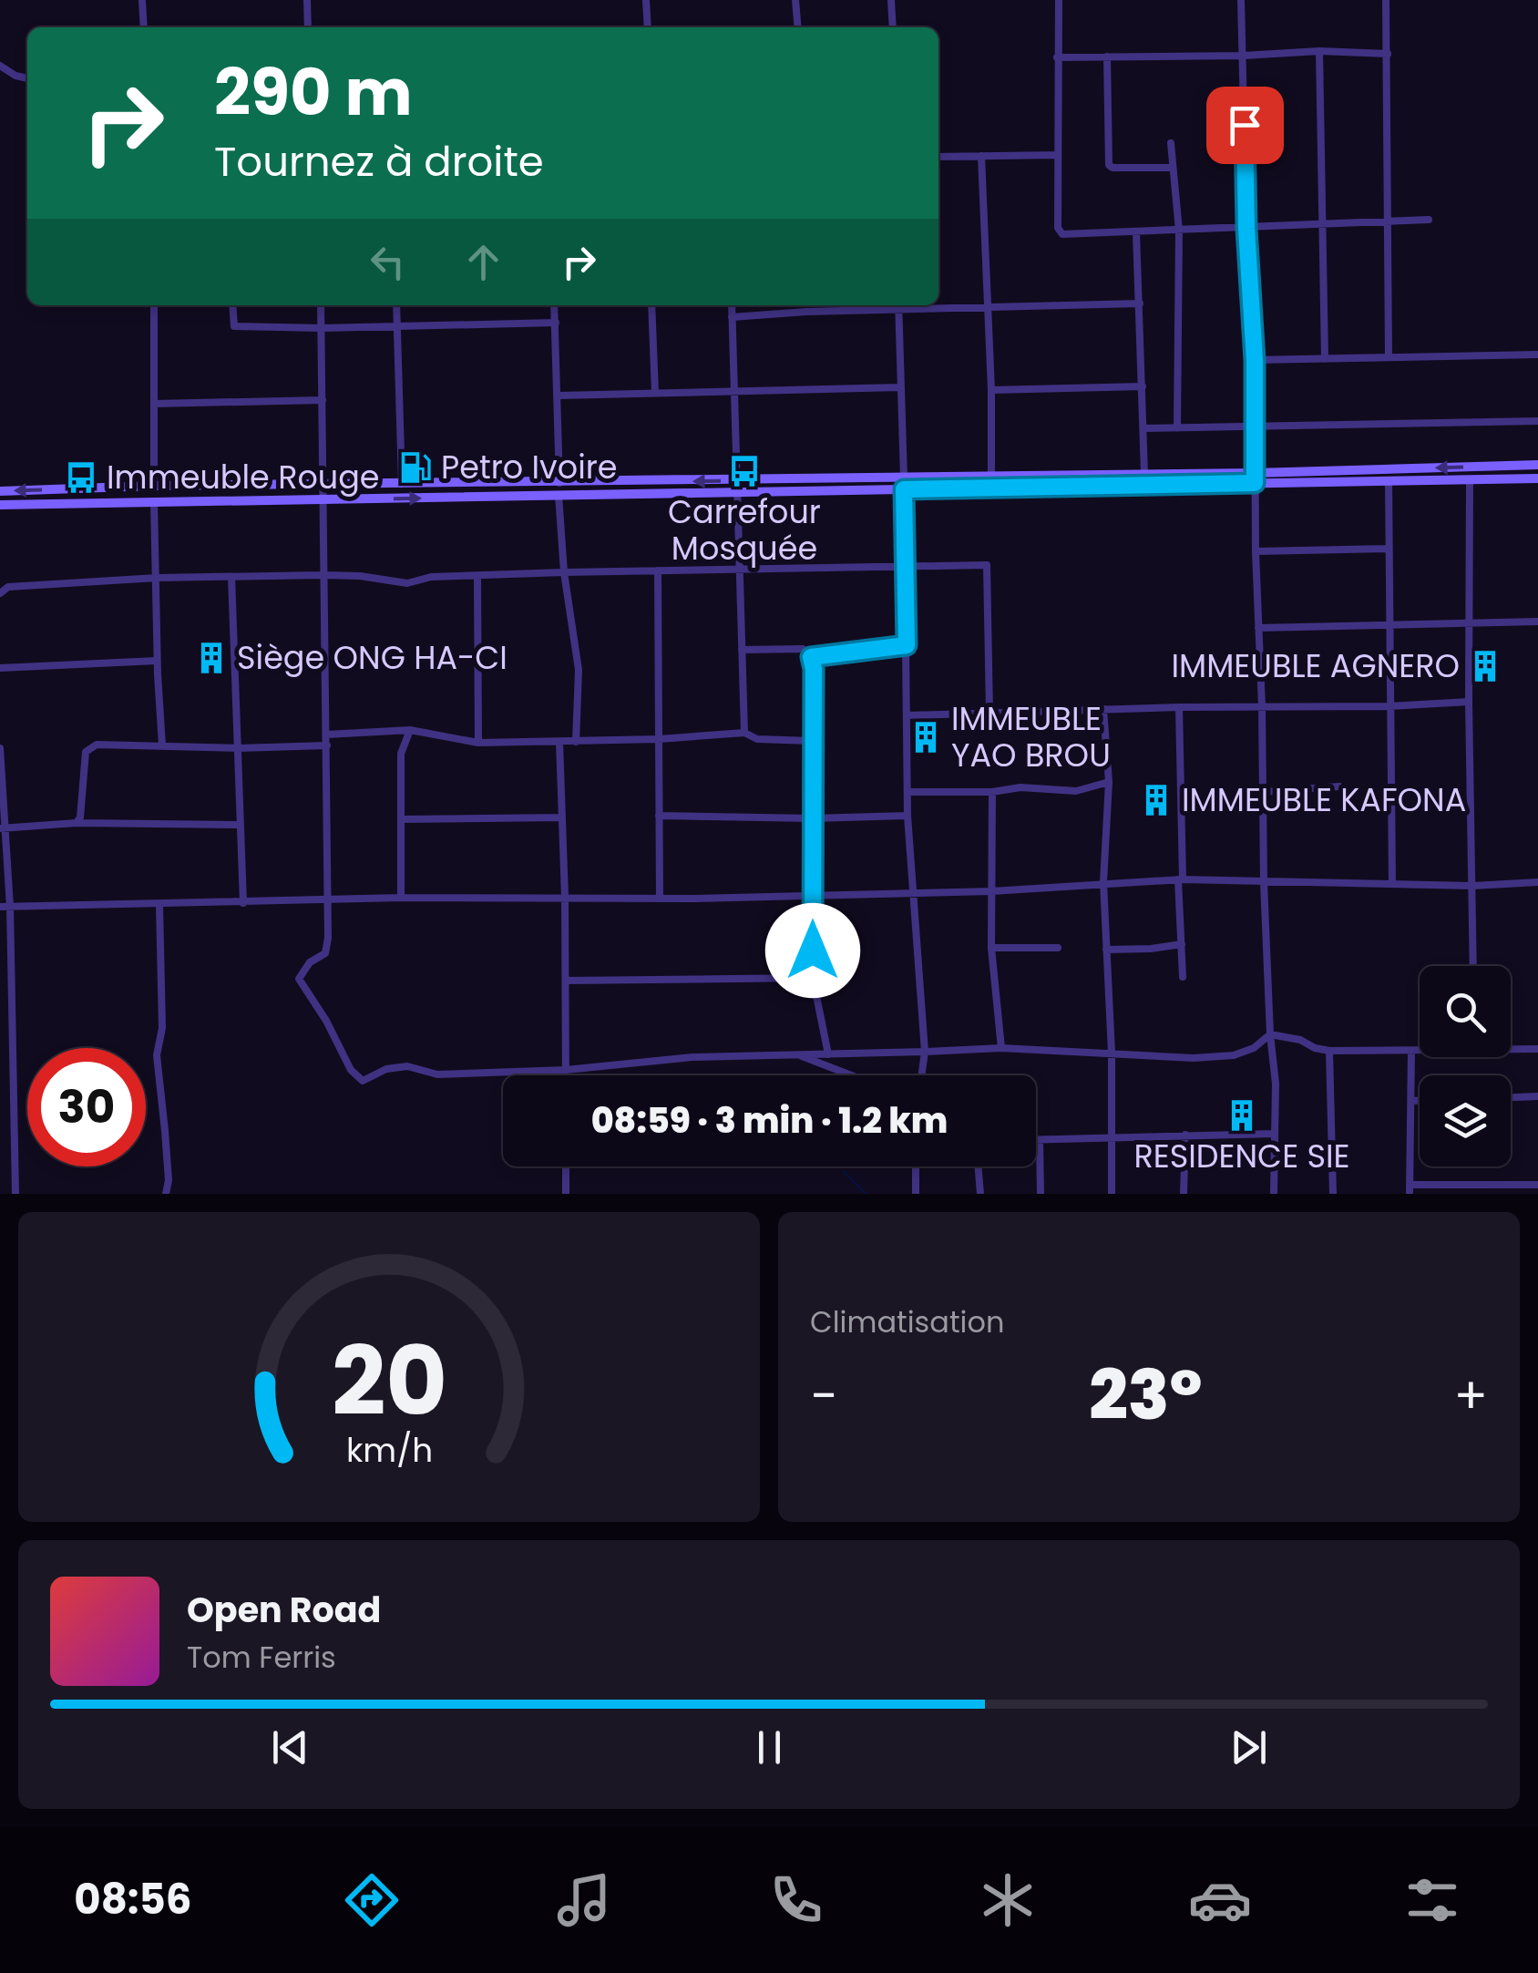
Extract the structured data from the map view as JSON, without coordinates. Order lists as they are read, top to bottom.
{
  "places": {
    "fuel station": ["Petro Ivoire"],
    "bus stop": ["Carrefour Mosquée", "Immeuble Rouge"],
    "building": [
      "Siège ONG HA-CI",
      "IMMEUBLE AGNERO",
      "IMMEUBLE YAO BROU",
      "IMMEUBLE KAFONA",
      "RESIDENCE SIE"
    ]
  },
  "page": {
    "turn": ["290 m", "Tournez à droite"],
    "limit": "30",
    "trip": "08:59 · 3 min · 1.2 km",
    "tile": "Climatisation",
    "heat": ["−", "23°", "+"],
    "song": ["Open Road", "Tom Ferris"],
    "tabs": "08:56",
    "gauge": ["20", "km/h"]
  }
}
